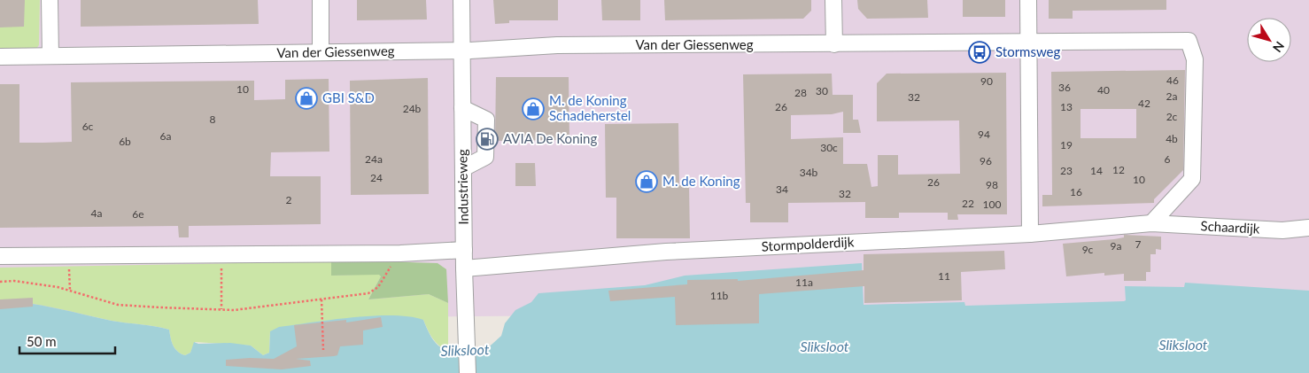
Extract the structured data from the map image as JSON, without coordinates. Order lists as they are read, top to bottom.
{
  "streets": {
    "street": [
      "Van der Giessenweg",
      "Industrieweg",
      "Schaardijk",
      "Stormpolderdijk"
    ]
  },
  "crossings": [
    ["Van der Giessenweg", "Industrieweg"],
    ["Van der Giessenweg", "Schaardijk"],
    ["Van der Giessenweg", "Stormpolderdijk"],
    ["Industrieweg", "Stormpolderdijk"],
    ["Schaardijk", "Stormpolderdijk"]
  ],
  "water": ["Sliksloot"],
  "places": {
    "bus stop": ["Stormsweg"],
    "shop": ["GBI S&D", "M. de Koning Schadeherstel", "M. de Koning"],
    "fuel station": ["AVIA De Koning"]
  },
  "house_numbers": [
    "46",
    "90",
    "36",
    "10",
    "40",
    "30",
    "28",
    "2a",
    "32",
    "42",
    "26",
    "13",
    "24b",
    "2c",
    "8",
    "6c",
    "94",
    "6a",
    "4b",
    "6b",
    "19",
    "30c",
    "24a",
    "6",
    "96",
    "12",
    "23",
    "14",
    "34b",
    "24",
    "10",
    "26",
    "98",
    "34",
    "16",
    "32",
    "2",
    "22",
    "100",
    "4a",
    "6e",
    "7",
    "9a",
    "9c",
    "11",
    "11a",
    "11b"
  ],
  "scale_bar": "50 m",
  "north": "bottom right"
}
